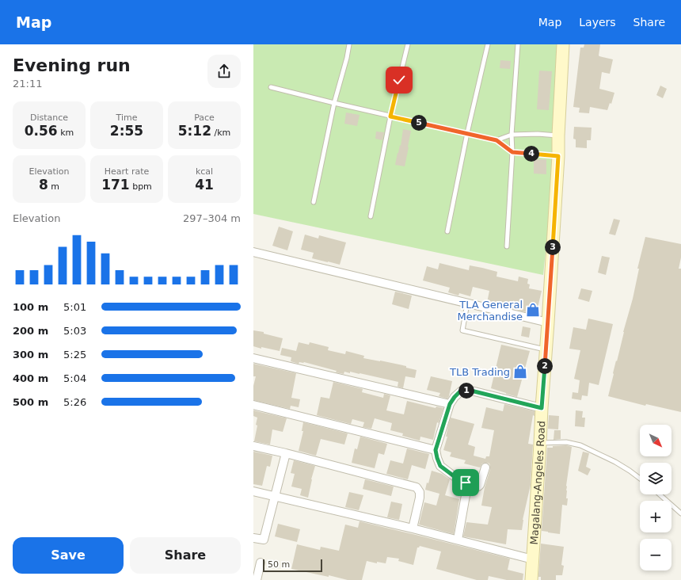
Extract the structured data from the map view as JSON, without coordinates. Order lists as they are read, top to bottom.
{
  "streets": {
    "main road": ["Magalang-Angeles Road"]
  },
  "places": {
    "shop": ["TLA General Merchandise", "TLB Trading"]
  },
  "scale_bar": "50 m",
  "north": "bottom right",
  "page": {
    "header": "Map",
    "nav": ["Map", "Layers", "Share"],
    "heading": ["Evening run", "21:11"],
    "stats": [
      ["Distance", "0.56 km"],
      ["Time", "2:55"],
      ["Pace", "5:12 /km"],
      ["Elevation", "8 m"],
      ["Heart rate", "171 bpm"],
      ["kcal", "41"]
    ],
    "pins": [
      "5",
      "4",
      "3",
      "2",
      "1"
    ],
    "chart": ["Elevation", "297–304 m"],
    "list": [
      {
        "name": "100 m",
        "note": "5:01"
      },
      {
        "name": "200 m",
        "note": "5:03"
      },
      {
        "name": "300 m",
        "note": "5:25"
      },
      {
        "name": "400 m",
        "note": "5:04"
      },
      {
        "name": "500 m",
        "note": "5:26"
      }
    ],
    "map_buttons": ["+", "−"],
    "buttons": ["Save", "Share"],
    "scale": "50 m"
  }
}
